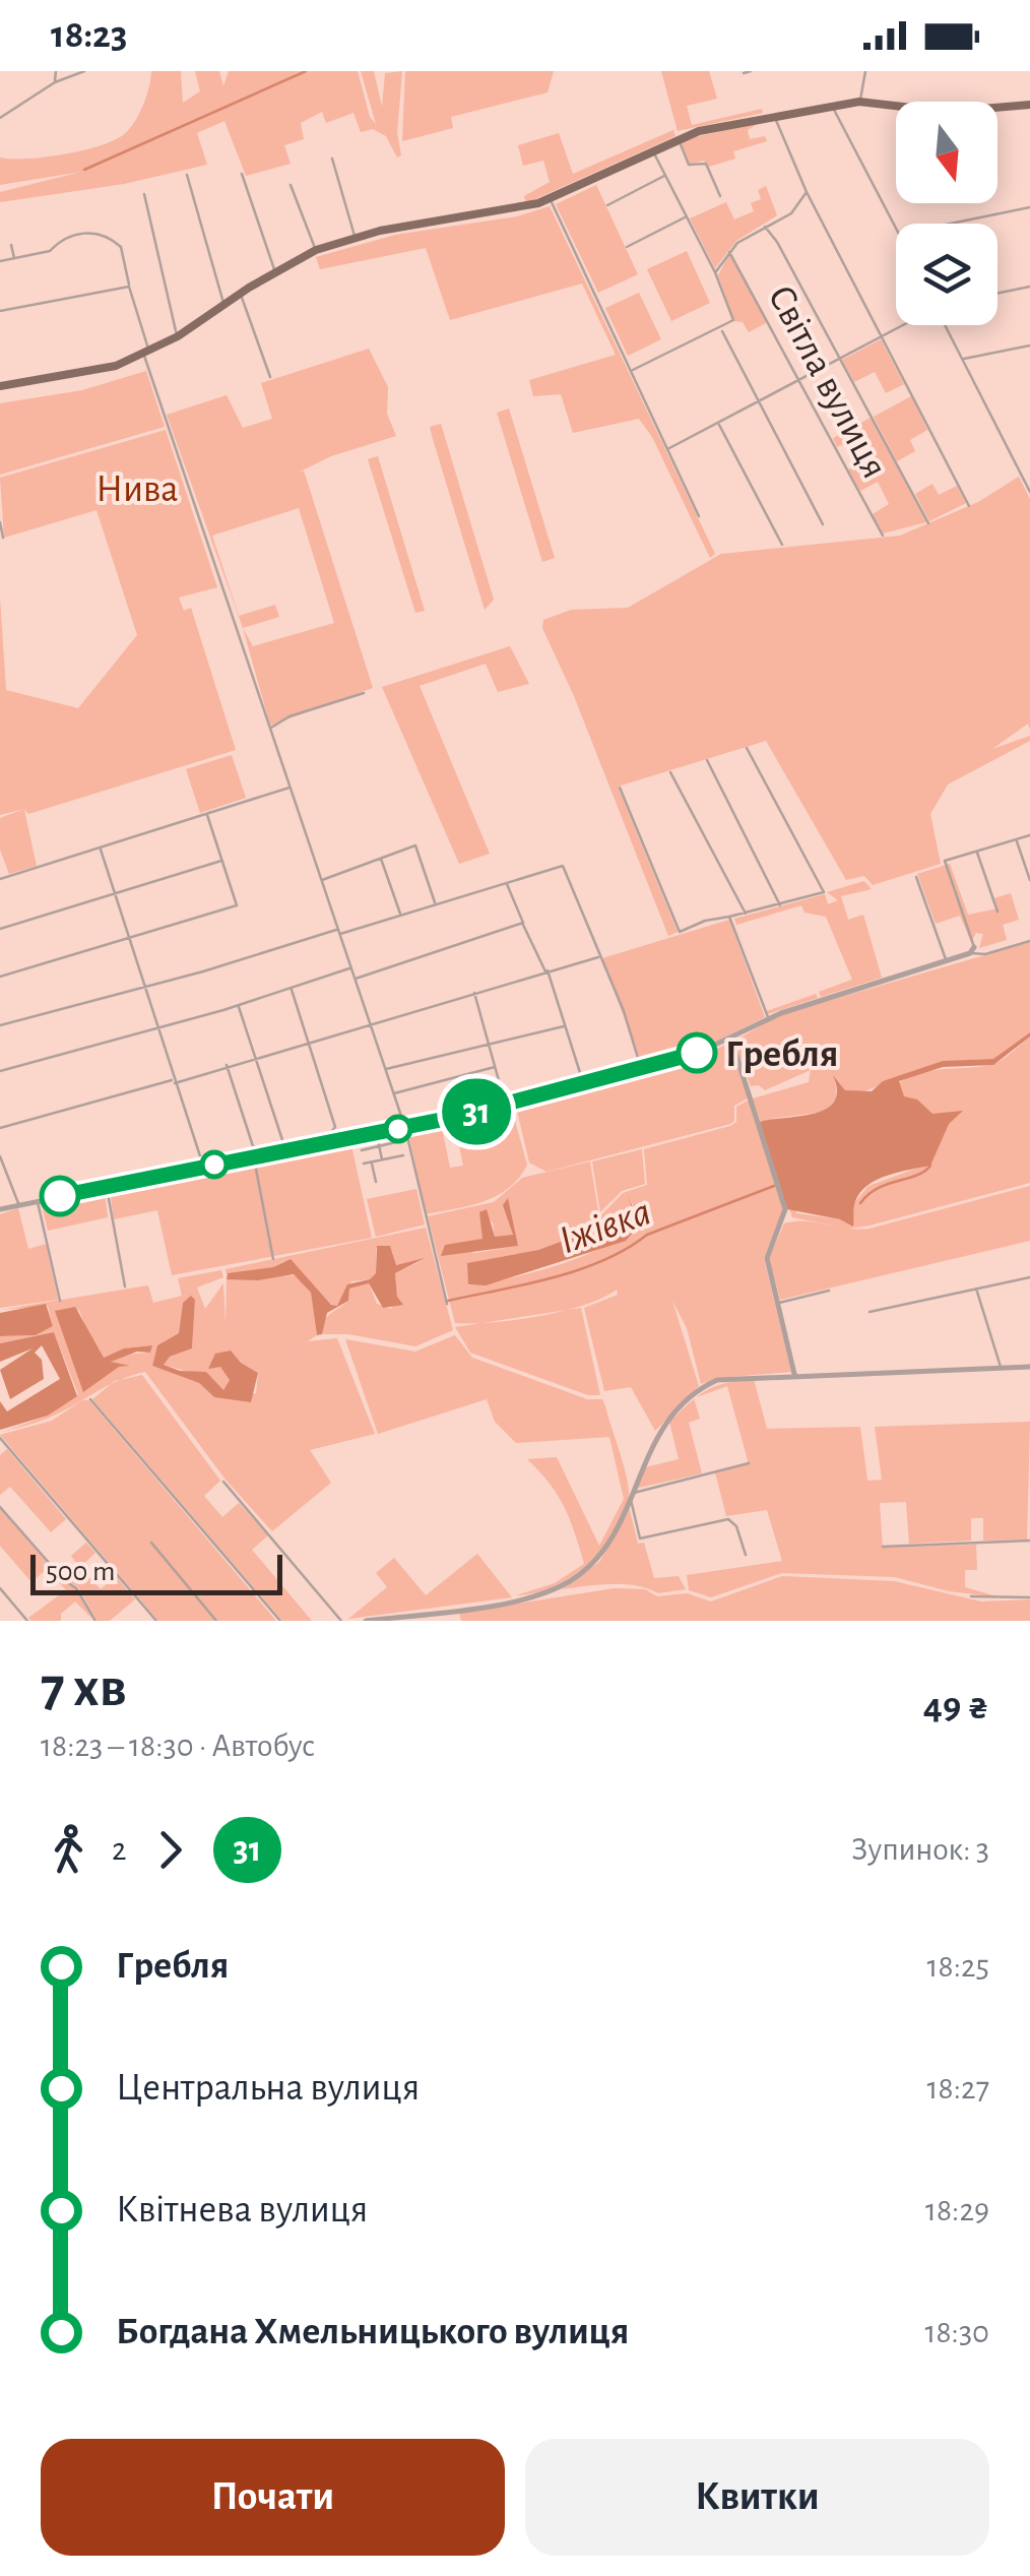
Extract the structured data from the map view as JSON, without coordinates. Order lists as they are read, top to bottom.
{
  "streets": {
    "street": ["Світла вулиця"]
  },
  "water": ["Іжівка"],
  "parks": ["Нива"],
  "places": ["Гребля"],
  "lines": ["bus line 31"],
  "scale_bar": "500 m",
  "north": "bottom",
  "page": {
    "status": "18:23",
    "on_map": "31",
    "scale": "500 m",
    "heading": ["7 хв", "18:23 – 18:30 · Автобус", "49 ₴"],
    "legs": ["2", "31", "Зупинок: 3"],
    "list": [
      {
        "name": "Гребля",
        "value": "18:25"
      },
      {
        "name": "Центральна вулиця",
        "value": "18:27"
      },
      {
        "name": "Квітнева вулиця",
        "value": "18:29"
      },
      {
        "name": "Богдана Хмельницького вулиця",
        "value": "18:30"
      }
    ],
    "buttons": ["Почати", "Квитки"]
  }
}
